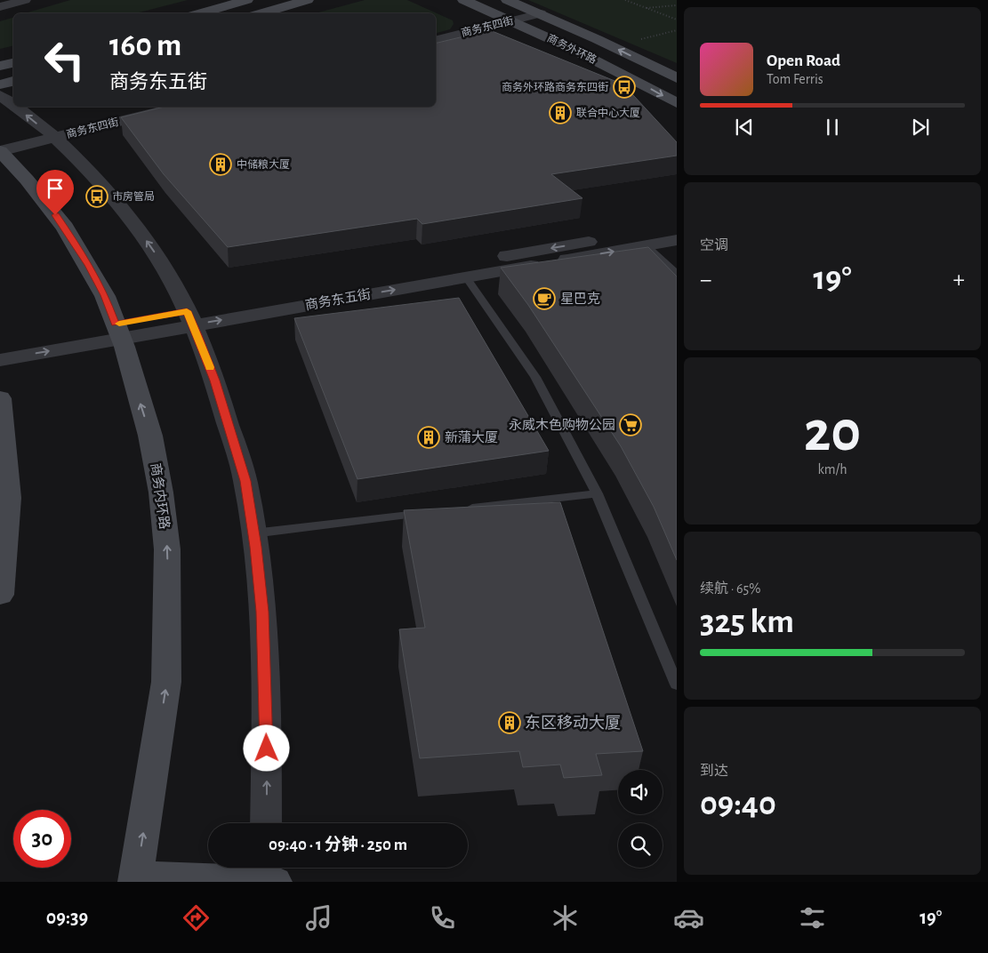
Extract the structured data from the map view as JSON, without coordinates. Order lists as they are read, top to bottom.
{
  "streets": {
    "street": [
      "商务东四街",
      "商务外环路",
      "商务东五街",
      "商务内环路"
    ]
  },
  "crossings": [
    ["商务东四街", "商务外环路"],
    ["商务东四街", "商务内环路"],
    ["商务东五街", "商务内环路"]
  ],
  "places": {
    "bus stop": ["商务外环路商务东四街", "市房管局"],
    "building": [
      "联合中心大厦",
      "中储粮大厦",
      "新蒲大厦",
      "东区移动大厦"
    ],
    "cafe": ["星巴克"],
    "supermarket": ["永威木色购物公园"]
  },
  "page": {
    "turn": ["160 m", "商务东五街"],
    "song": ["Open Road", "Tom Ferris"],
    "tile": [
      "空调",
      ["20", "km/h"],
      ["续航 · 65%", "325 km"],
      ["到达", "09:40"]
    ],
    "heat": ["−", "19°", "+"],
    "limit": "30",
    "trip": "09:40 · 1 分钟 · 250 m",
    "tabs": ["09:39", "19°"]
  }
}
